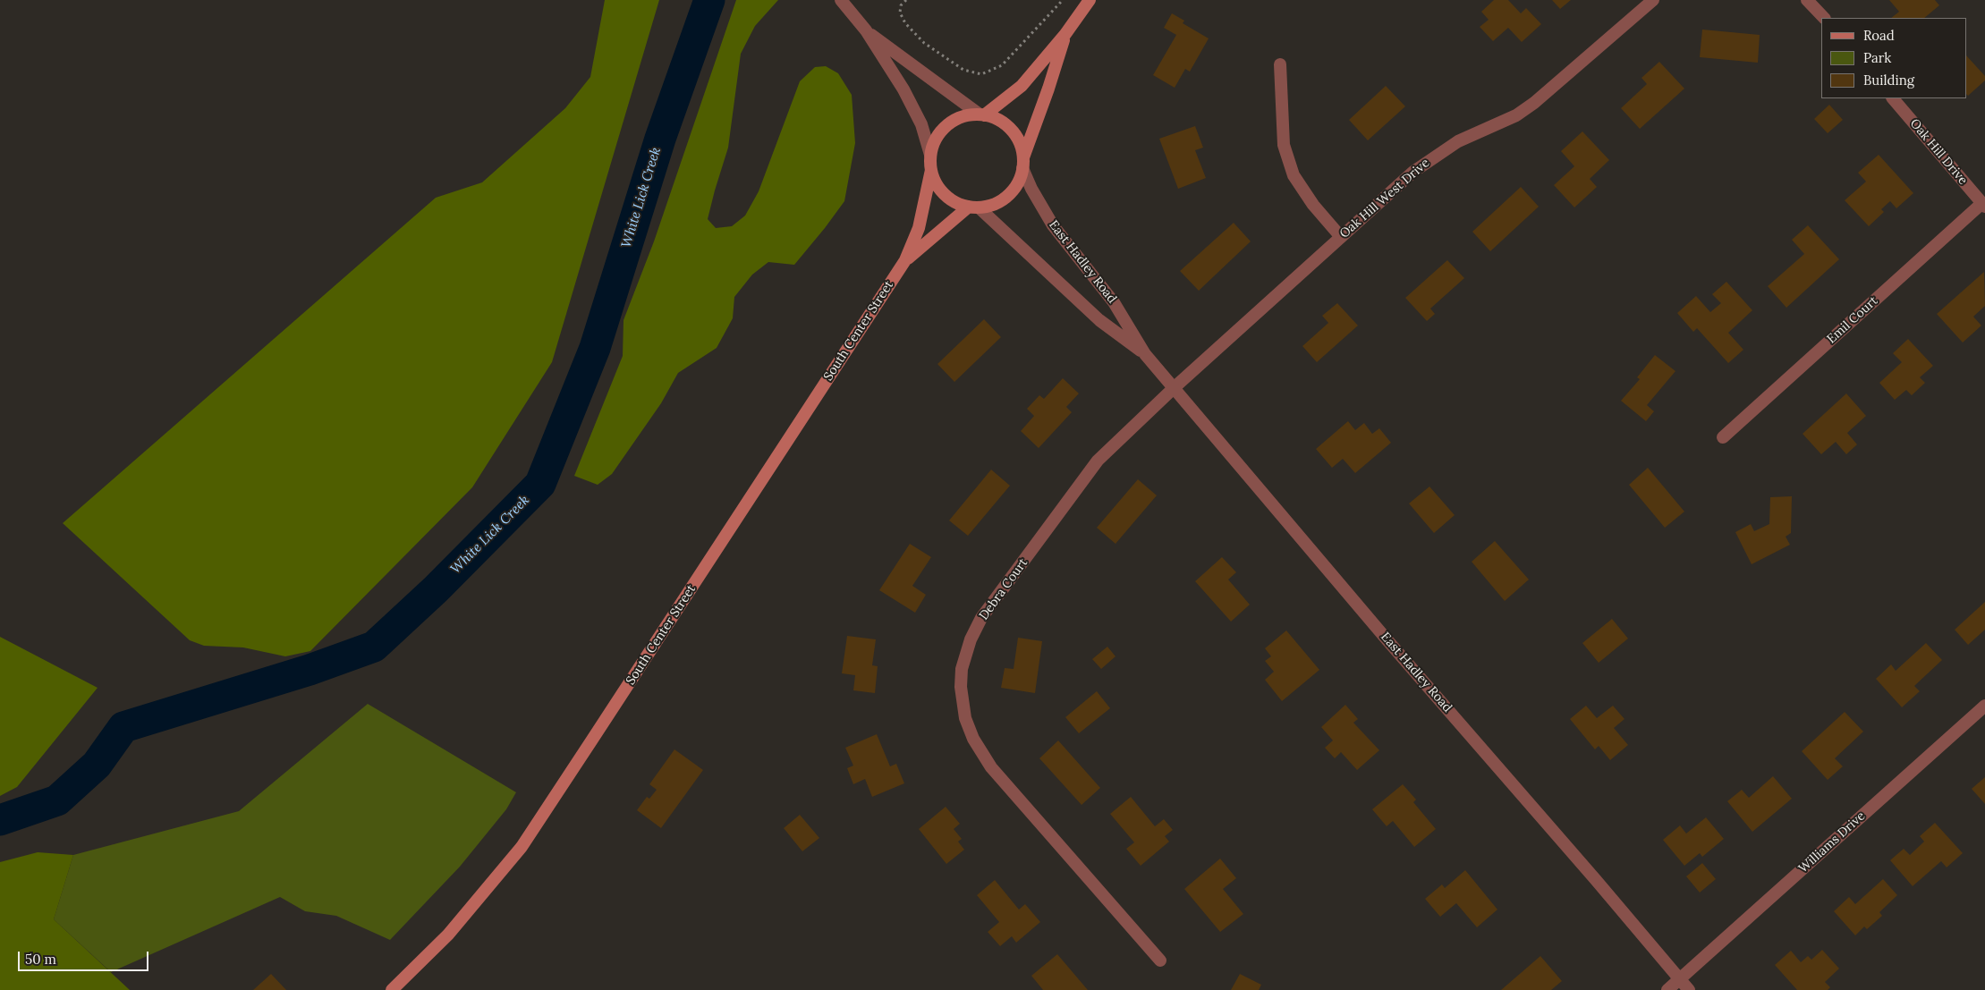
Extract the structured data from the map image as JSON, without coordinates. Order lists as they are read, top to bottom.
{
  "streets": {
    "main road": ["South Center Street"],
    "street": [
      "Oak Hill Drive",
      "Oak Hill West Drive",
      "East Hadley Road",
      "Emil Court",
      "Debra Court",
      "Williams Drive"
    ]
  },
  "crossings": [
    ["Oak Hill Drive", "Emil Court"],
    ["Oak Hill West Drive", "East Hadley Road"],
    ["Oak Hill West Drive", "Debra Court"],
    ["East Hadley Road", "South Center Street"],
    ["East Hadley Road", "Debra Court"],
    ["East Hadley Road", "Williams Drive"]
  ],
  "water": ["White Lick Creek"],
  "legend": ["Road", "Park", "Building"],
  "scale_bar": "50 m"
}
